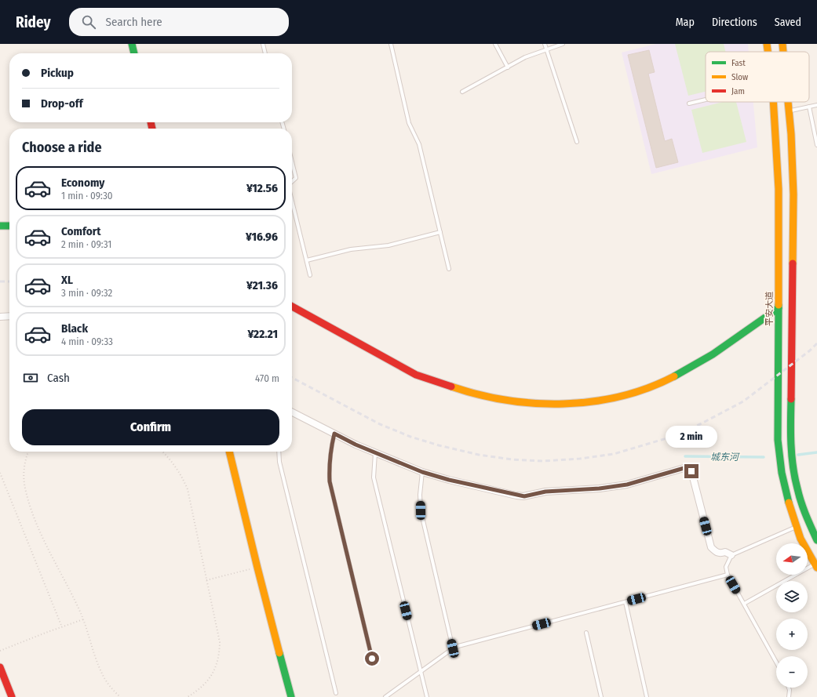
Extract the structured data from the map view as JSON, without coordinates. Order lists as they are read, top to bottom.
{
  "streets": {
    "main road": ["平安大道"]
  },
  "water": ["城东河"],
  "legend": ["Fast", "Slow", "Jam"],
  "north": "left",
  "page": {
    "header": "Ridey",
    "search": "Search here",
    "nav": ["Map", "Directions", "Saved"],
    "banner": ["Pickup", "Drop-off"],
    "heading": "Choose a ride",
    "list": [
      {
        "name": "Economy",
        "note": "1 min · 09:30",
        "value": "¥12.56"
      },
      {
        "name": "Comfort",
        "note": "2 min · 09:31",
        "value": "¥16.96"
      },
      {
        "name": "XL",
        "note": "3 min · 09:32",
        "value": "¥21.36"
      },
      {
        "name": "Black",
        "note": "4 min · 09:33",
        "value": "¥22.21"
      }
    ],
    "pay": ["Cash", "470 m"],
    "buttons": "Confirm",
    "bubble": "2 min",
    "map_buttons": ["+", "−"]
  }
}
